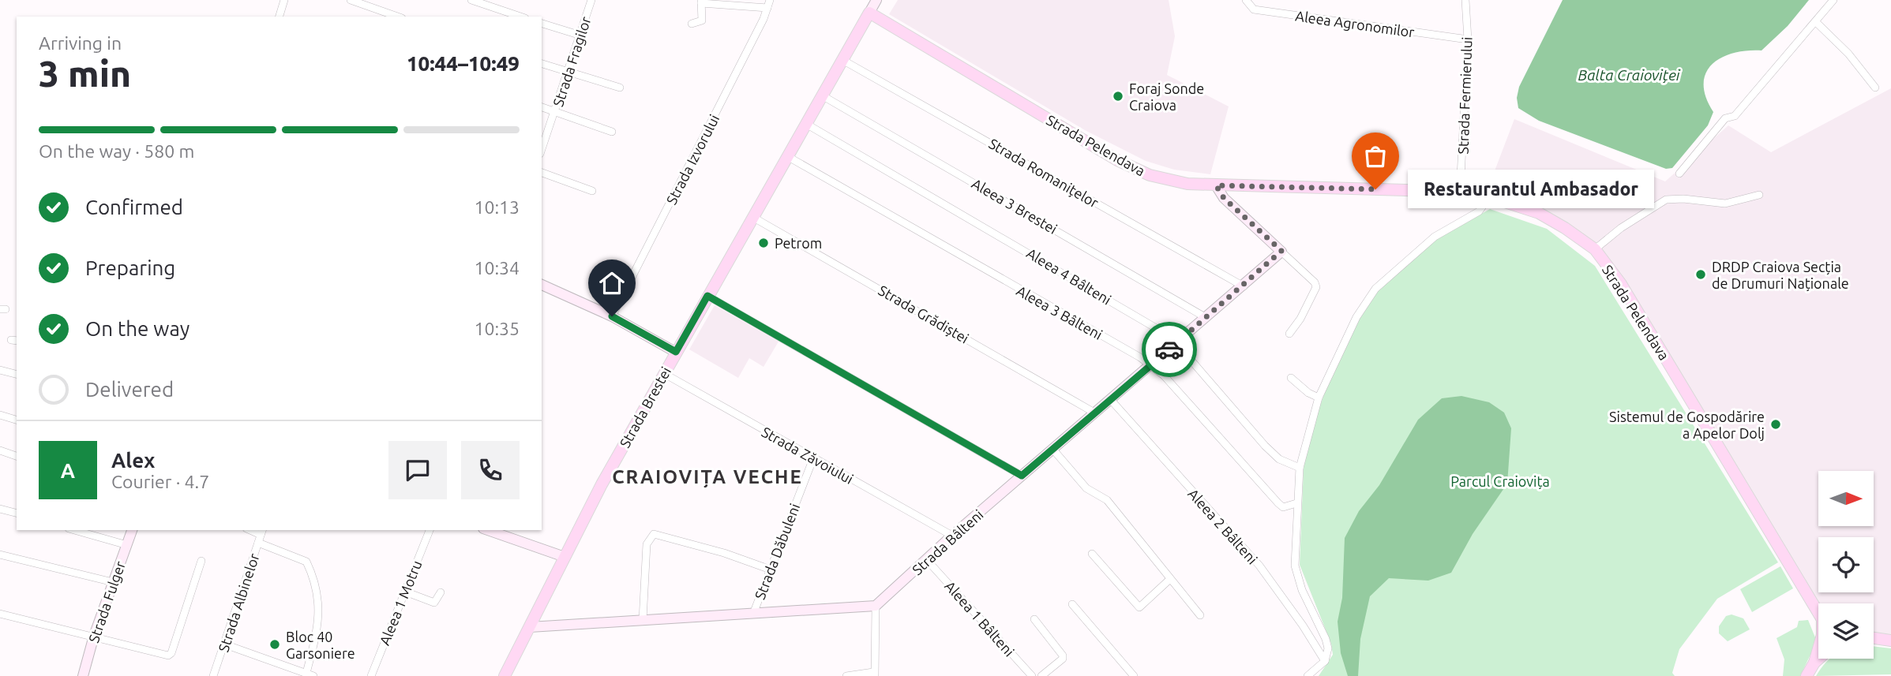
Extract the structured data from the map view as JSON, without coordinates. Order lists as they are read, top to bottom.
{
  "streets": {
    "main road": ["Strada Pelendava", "Strada Brestei"],
    "street": [
      "Aleea Agronomilor",
      "Strada Fragilor",
      "Strada Fermierului",
      "Strada Izvorului",
      "Strada Romanițelor",
      "Aleea 3 Brestei",
      "Aleea 4 Bâlteni",
      "Aleea 3 Bâlteni",
      "Strada Grădiștei",
      "Strada Zăvoiului",
      "Aleea 2 Bâlteni",
      "Strada Bâlteni",
      "Strada Dăbuleni",
      "Strada Fulger",
      "Strada Albinelor",
      "Aleea 1 Motru",
      "Aleea 1 Bâlteni"
    ]
  },
  "crossings": [
    ["Aleea Agronomilor", "Strada Fermierului"],
    ["Strada Fermierului", "Strada Pelendava"],
    ["Strada Pelendava", "Strada Brestei"],
    ["Strada Romanițelor", "Strada Brestei"],
    ["Strada Romanițelor", "Strada Bâlteni"],
    ["Aleea 3 Brestei", "Strada Brestei"],
    ["Aleea 3 Brestei", "Strada Bâlteni"],
    ["Aleea 4 Bâlteni", "Strada Brestei"],
    ["Aleea 4 Bâlteni", "Strada Bâlteni"],
    ["Aleea 3 Bâlteni", "Strada Brestei"],
    ["Aleea 3 Bâlteni", "Strada Bâlteni"],
    ["Strada Grădiștei", "Strada Brestei"],
    ["Strada Grădiștei", "Strada Bâlteni"],
    ["Strada Brestei", "Strada Zăvoiului"],
    ["Strada Zăvoiului", "Strada Bâlteni"],
    ["Strada Zăvoiului", "Strada Dăbuleni"],
    ["Aleea 2 Bâlteni", "Strada Bâlteni"],
    ["Strada Bâlteni", "Aleea 1 Bâlteni"]
  ],
  "districts": ["CRAIOVIȚA VECHE"],
  "water": ["Balta Craioviței"],
  "parks": ["Parcul Craiovița"],
  "places": [
    "Foraj Sonde Craiova",
    "Restaurantul Ambasador",
    "Petrom",
    "DRDP Craiova Secția de Drumuri Naționale",
    "Sistemul de Gospodărire a Apelor Dolj",
    "Bloc 40 Garsoniere"
  ],
  "north": "right",
  "page": {
    "heading": ["3 min", "Arriving in", "10:44–10:49"],
    "panel": ["Alex", "Courier · 4.7"],
    "bar": "On the way · 580 m",
    "bubble": "Restaurantul Ambasador",
    "list": [
      ["Confirmed", "10:13"],
      ["Preparing", "10:34"],
      ["On the way", "10:35"],
      "Delivered"
    ],
    "round": "A"
  }
}
